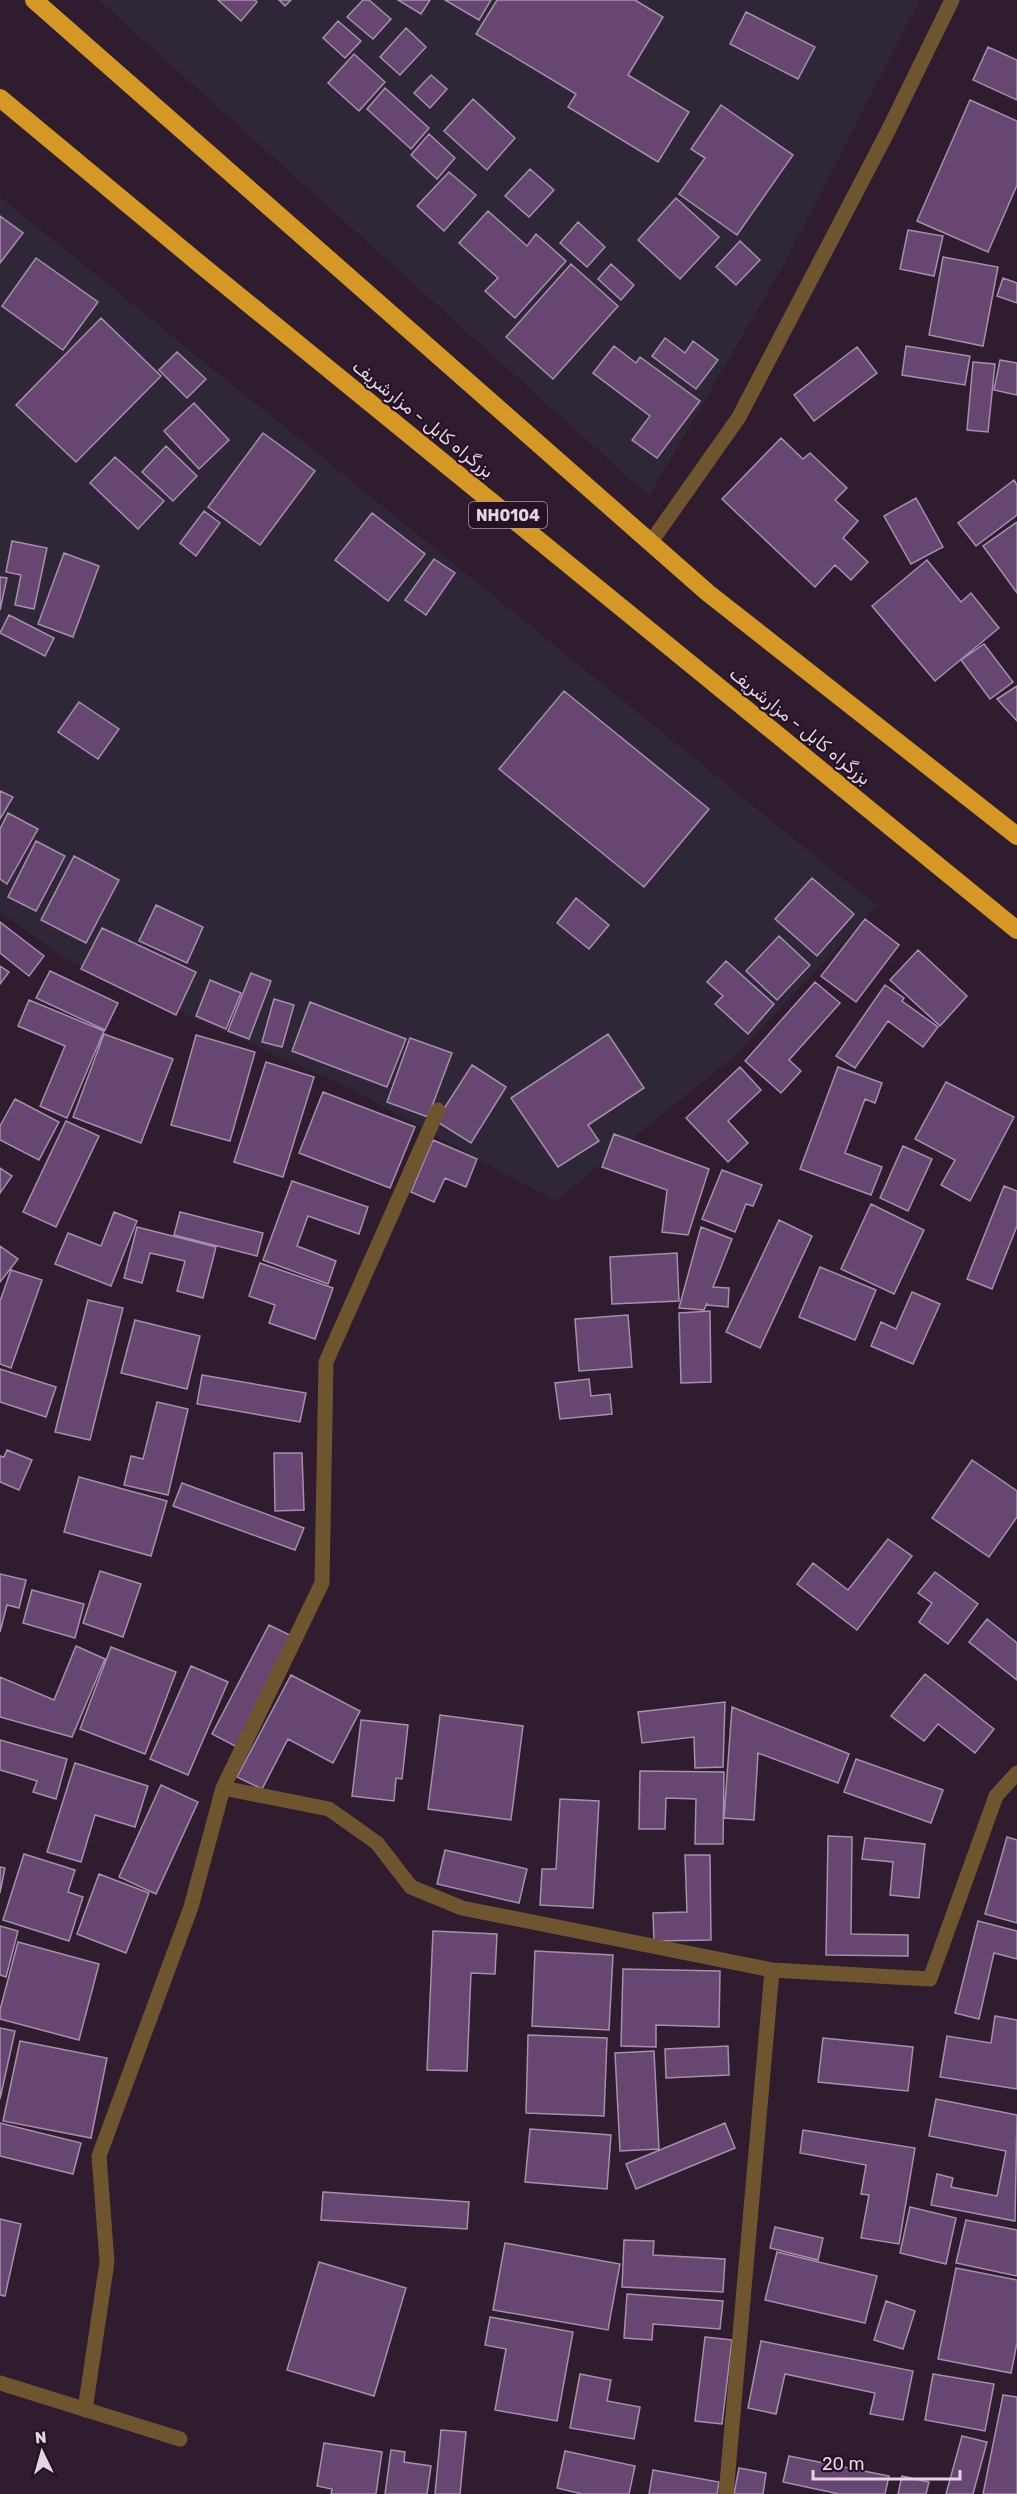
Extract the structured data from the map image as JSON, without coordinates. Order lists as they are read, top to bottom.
{
  "streets": {
    "highway": ["بزرگراه کابل - مزارشریف", "NH0104"]
  },
  "scale_bar": "20 m",
  "north": "top"
}
